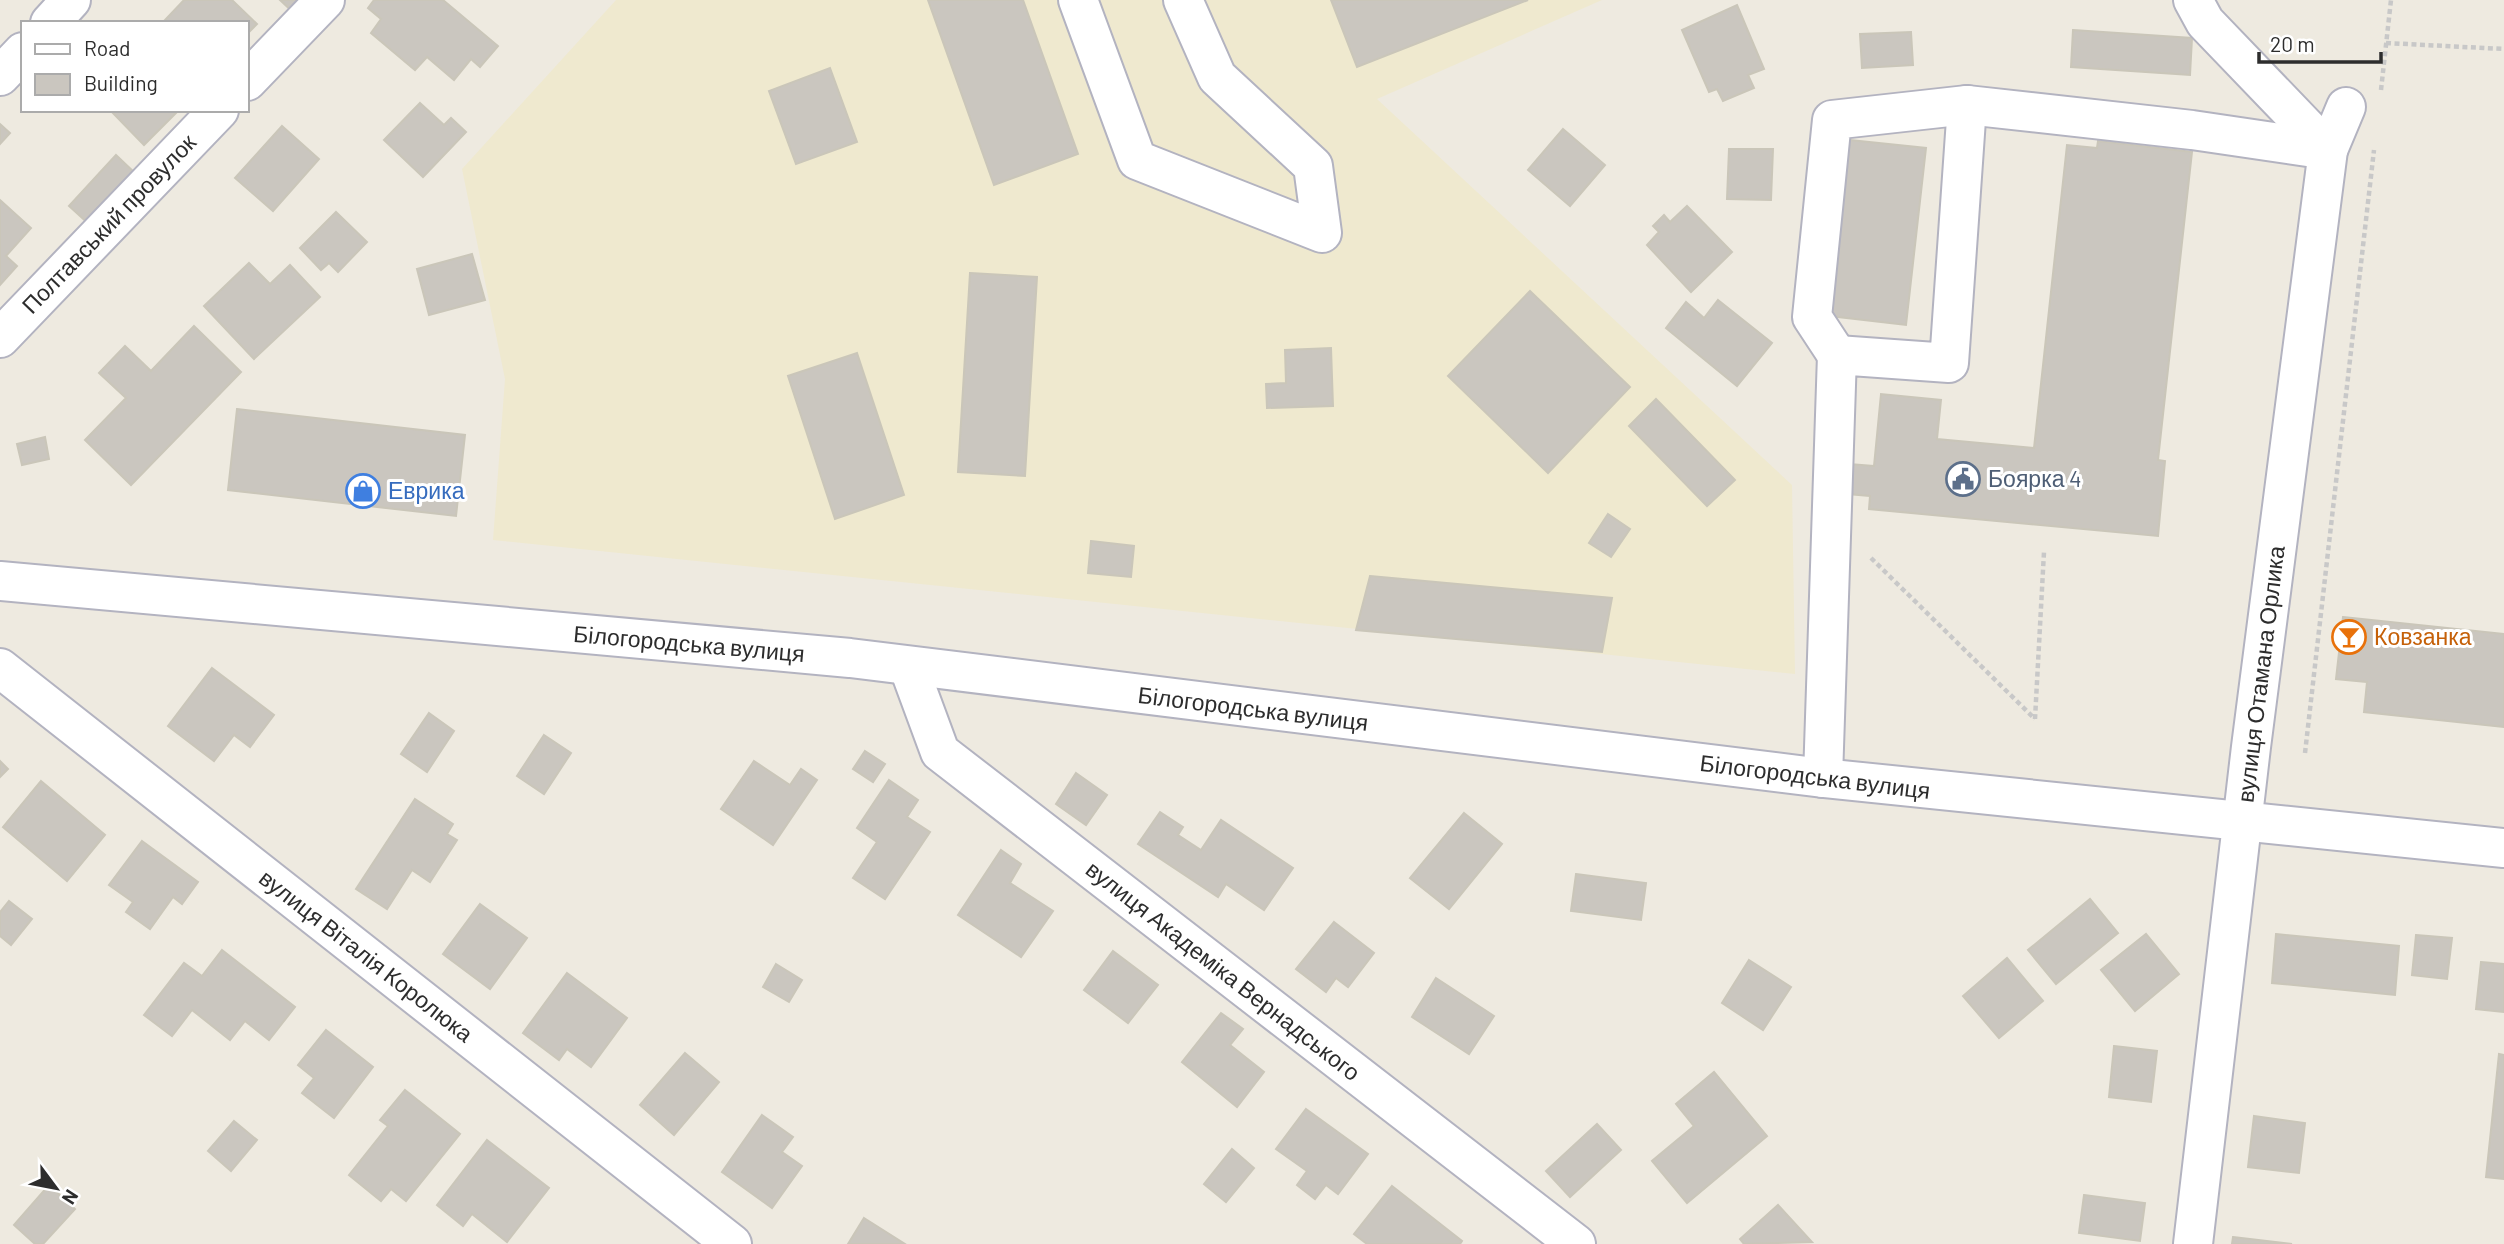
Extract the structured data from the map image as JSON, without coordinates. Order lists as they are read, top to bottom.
{
  "streets": {
    "street": [
      "Полтавський провулок",
      "Білогородська вулиця",
      "вулиця Отамана Орлика",
      "вулиця Віталія Королюка",
      "вулиця Академіка Вернадського"
    ]
  },
  "crossings": [
    ["Білогородська вулиця", "вулиця Отамана Орлика"],
    ["Білогородська вулиця", "вулиця Академіка Вернадського"]
  ],
  "places": {
    "public building": ["Боярка 4"],
    "shop": ["Еврика"],
    "bar": ["Ковзанка"]
  },
  "legend": ["Road", "Building"],
  "scale_bar": "20 m",
  "north": "bottom right"
}
